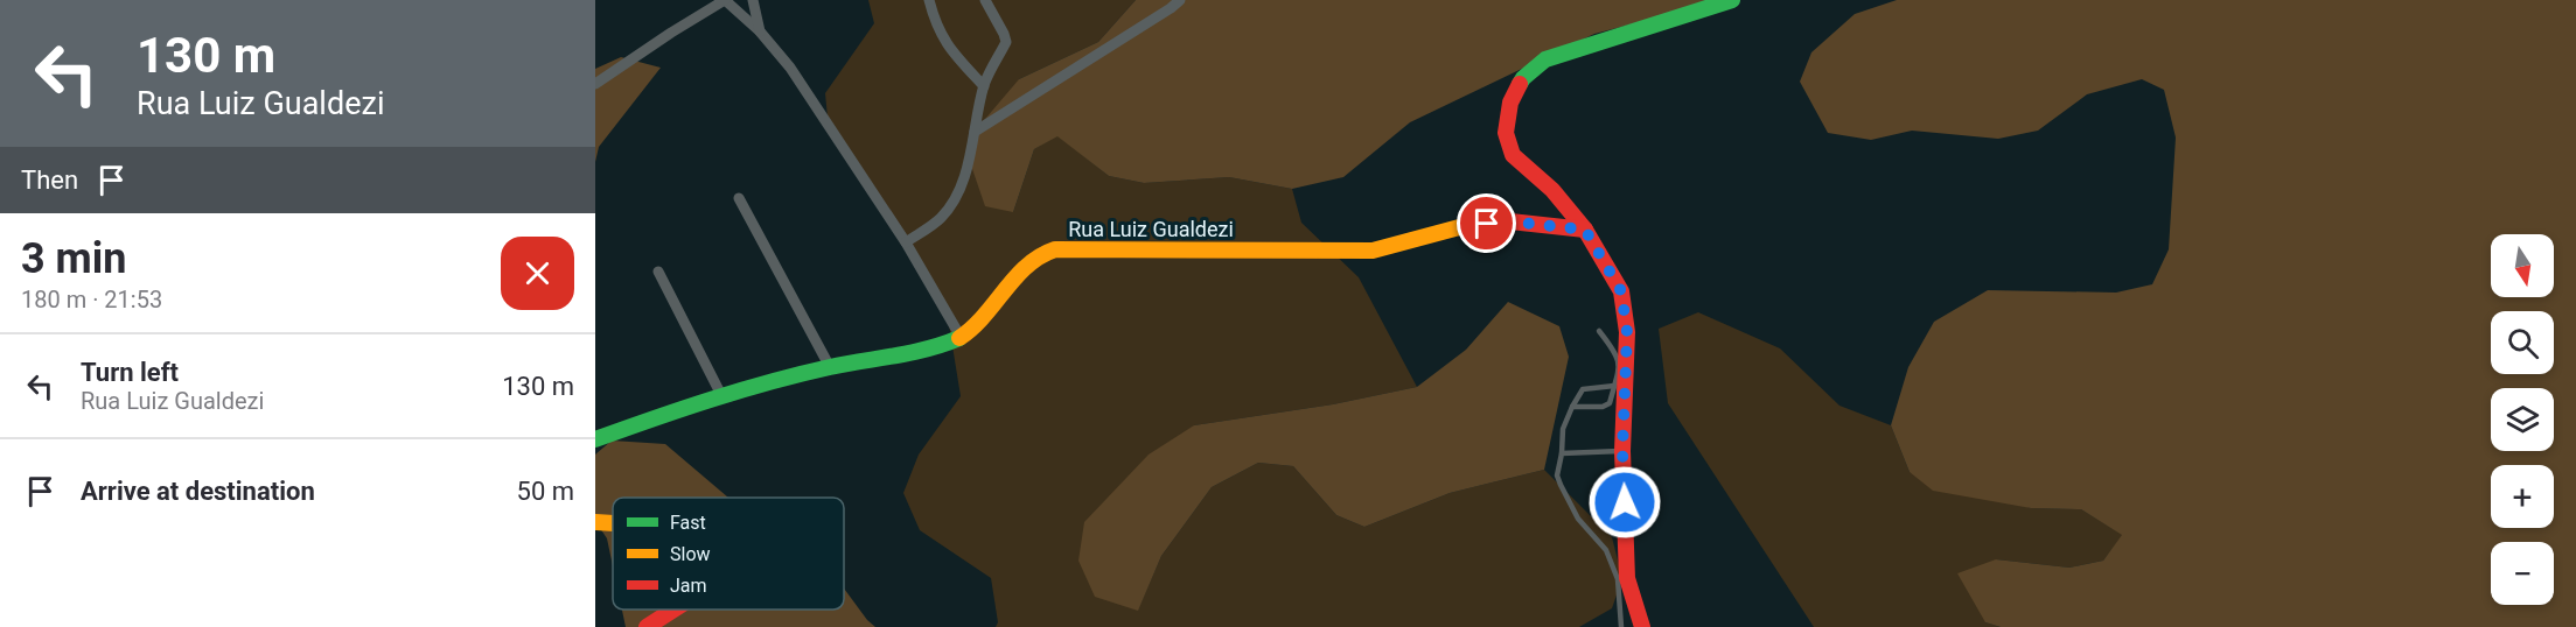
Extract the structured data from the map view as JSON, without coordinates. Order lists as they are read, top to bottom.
{
  "streets": {
    "street": ["Rua Luiz Gualdezi"]
  },
  "legend": ["Fast", "Slow", "Jam"],
  "north": "bottom",
  "page": {
    "turn": ["130 m", "Rua Luiz Gualdezi"],
    "then": "Then",
    "heading": ["3 min", "180 m · 21:53"],
    "map_buttons": ["+", "−"],
    "list": [
      {
        "name": "Turn left",
        "note": "Rua Luiz Gualdezi",
        "value": "130 m"
      },
      {
        "name": "Arrive at destination",
        "value": "50 m"
      }
    ]
  }
}
